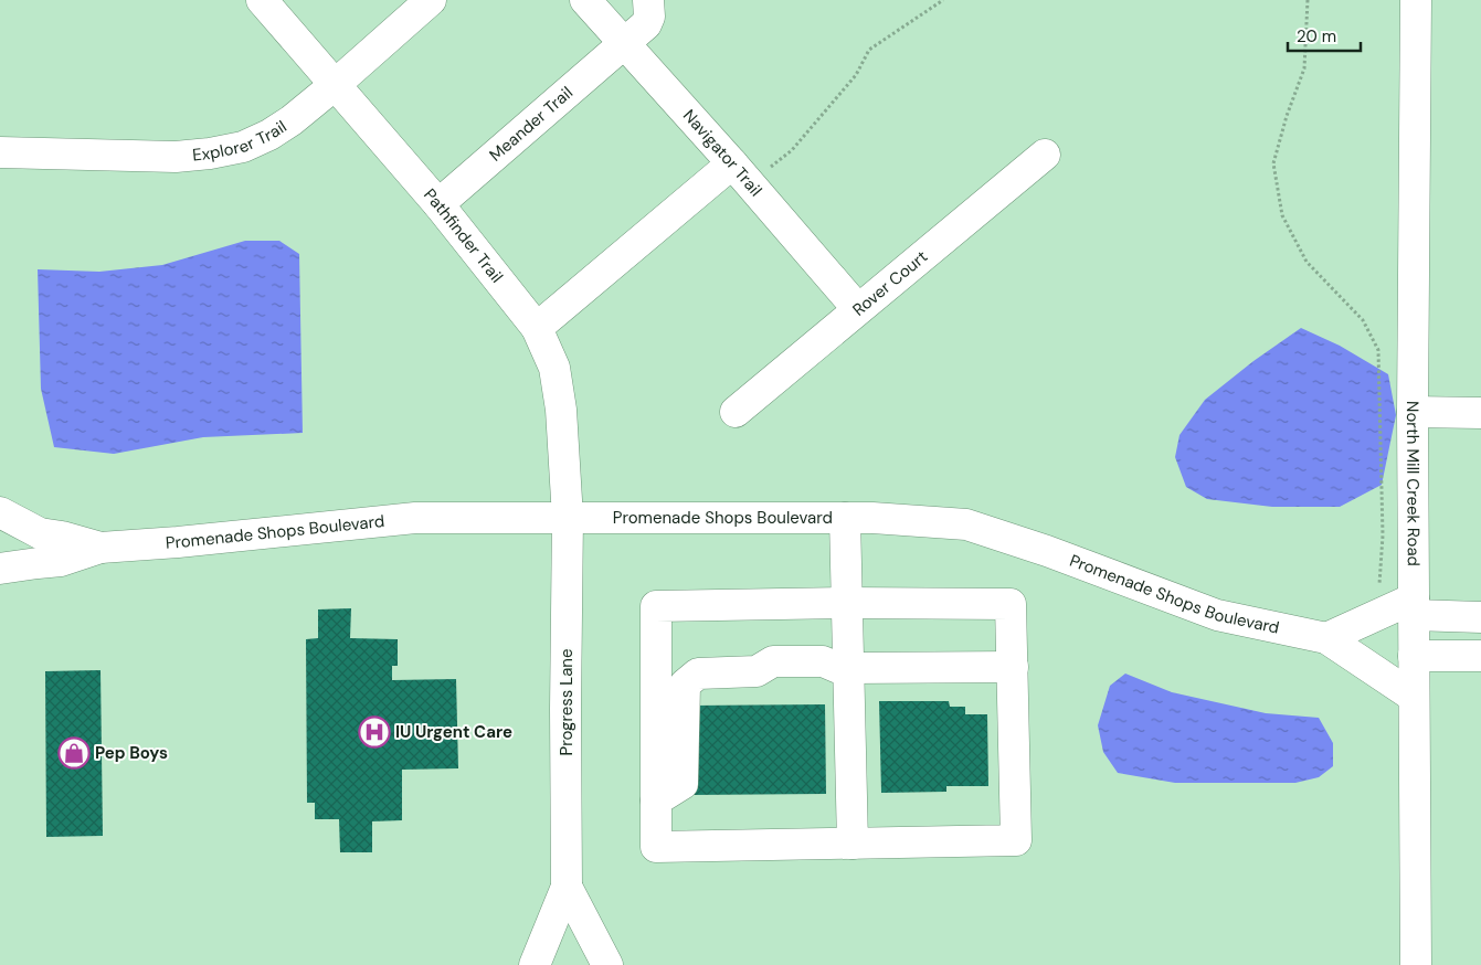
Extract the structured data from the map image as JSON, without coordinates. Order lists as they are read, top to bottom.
{
  "streets": {
    "street": [
      "Meander Trail",
      "Explorer Trail",
      "Navigator Trail",
      "Pathfinder Trail",
      "Rover Court",
      "North Mill Creek Road",
      "Promenade Shops Boulevard",
      "Progress Lane"
    ]
  },
  "crossings": [
    ["Meander Trail", "Navigator Trail"],
    ["Meander Trail", "Pathfinder Trail"],
    ["Explorer Trail", "Pathfinder Trail"],
    ["Navigator Trail", "Rover Court"],
    ["Pathfinder Trail", "Promenade Shops Boulevard"],
    ["Pathfinder Trail", "Progress Lane"],
    ["North Mill Creek Road", "Promenade Shops Boulevard"],
    ["Promenade Shops Boulevard", "Progress Lane"]
  ],
  "places": {
    "hospital": ["IU Urgent Care"],
    "shop": ["Pep Boys"]
  },
  "scale_bar": "20 m"
}
